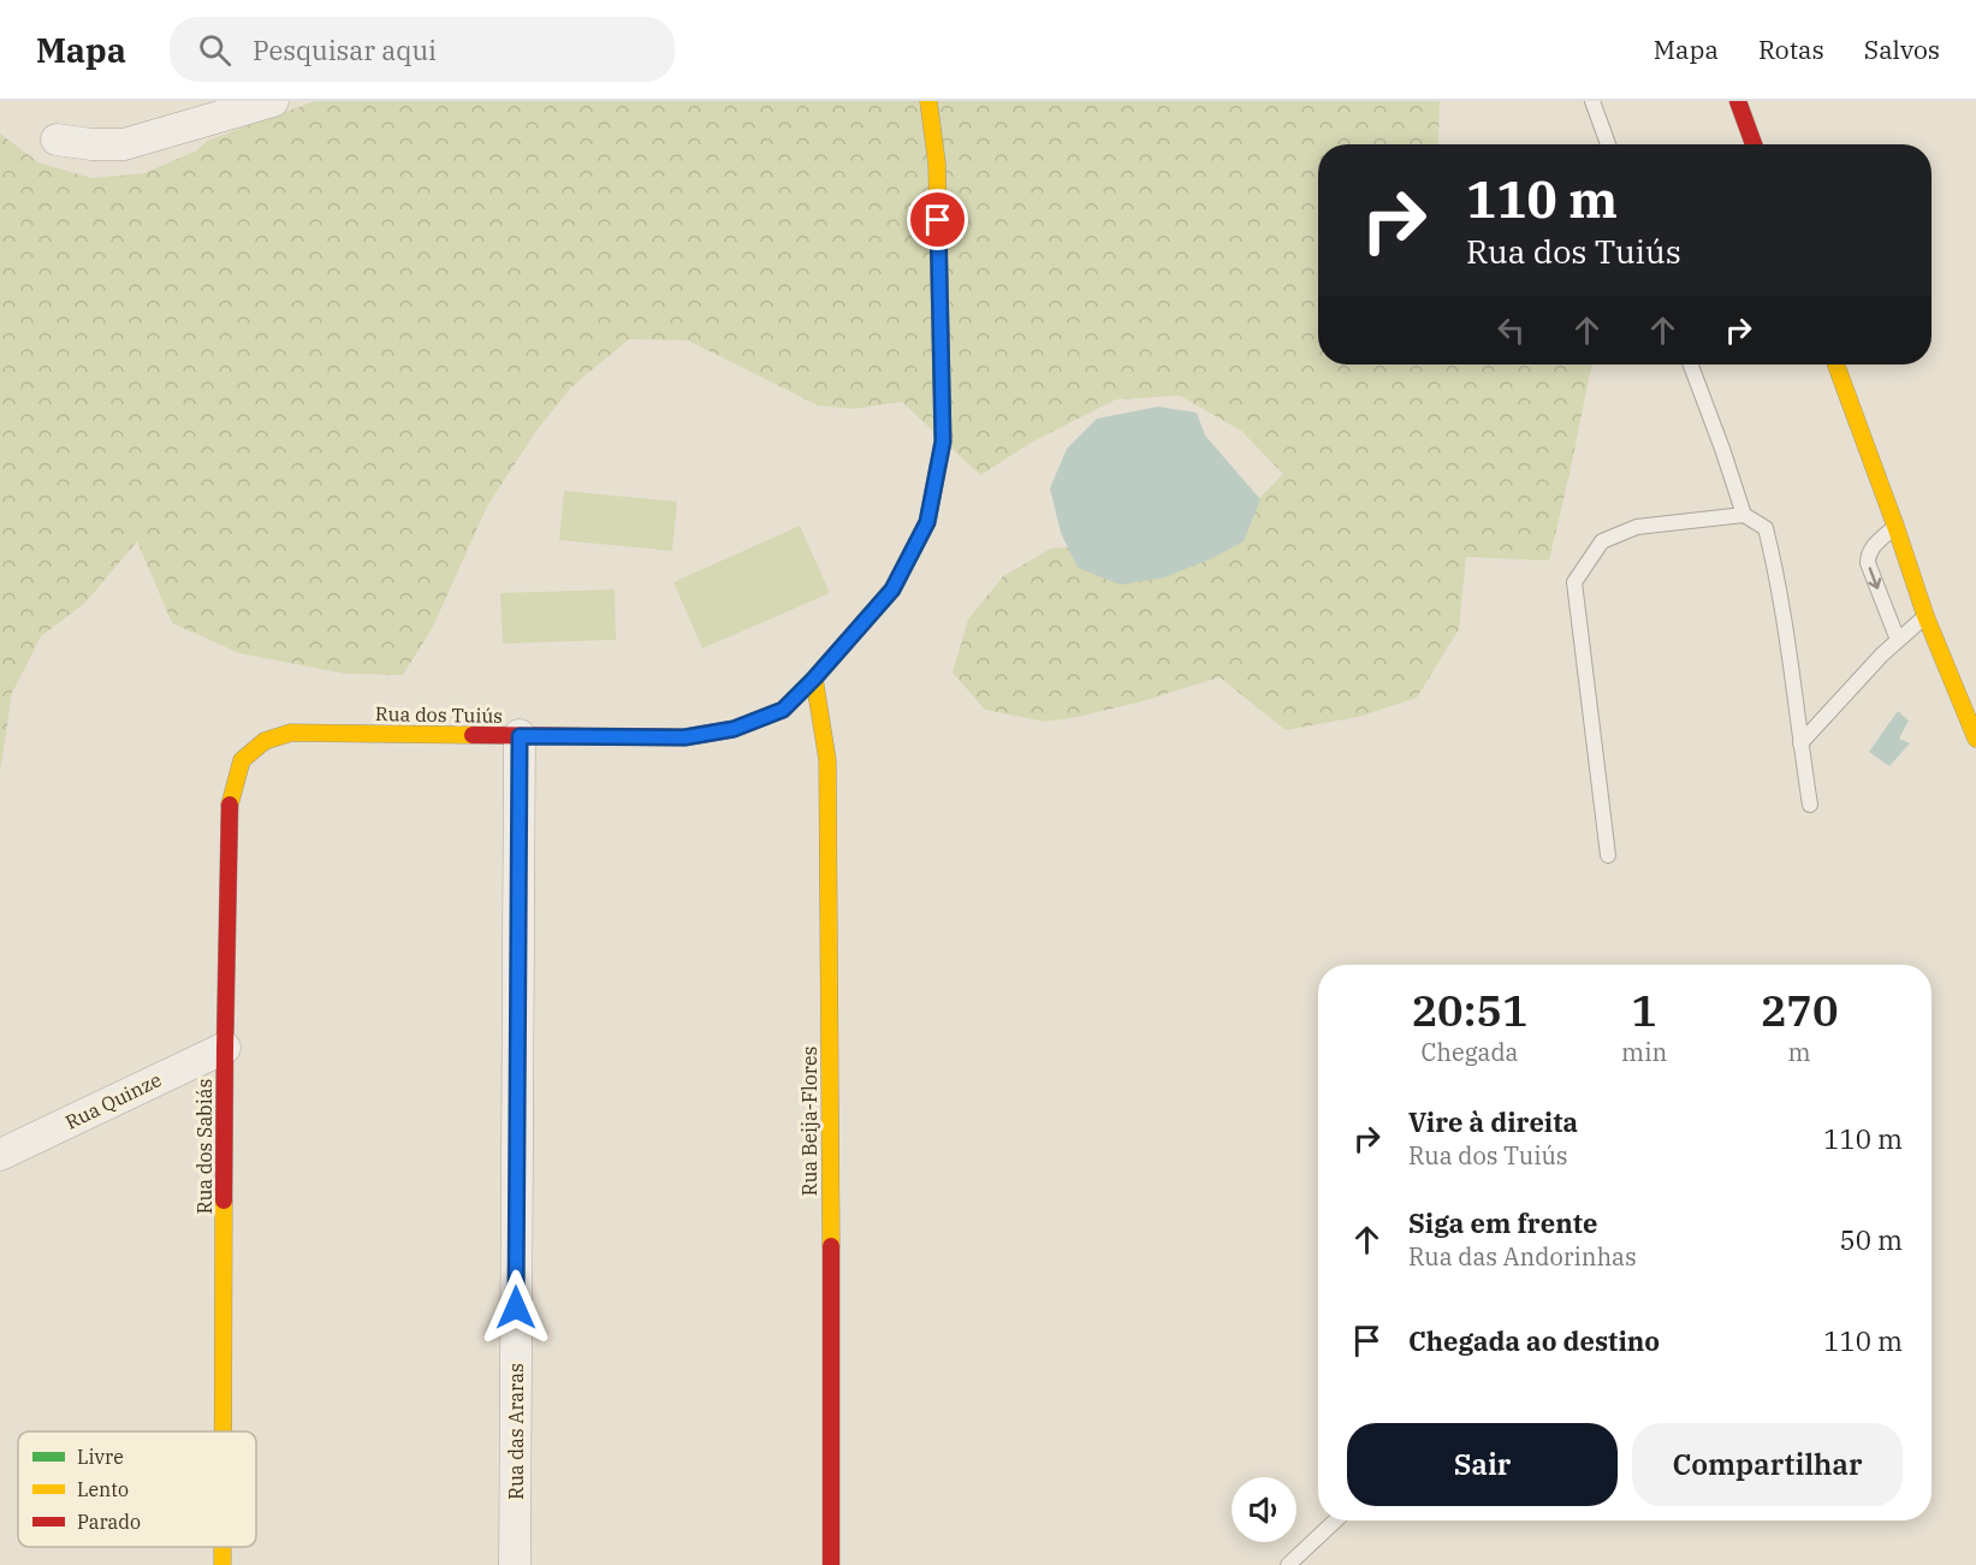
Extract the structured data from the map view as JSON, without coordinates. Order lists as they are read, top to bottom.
{
  "streets": {
    "street": [
      "Rua dos Tuiús",
      "Rua Quinze",
      "Rua Beija-Flores",
      "Rua dos Sabiás",
      "Rua das Araras"
    ]
  },
  "crossings": [
    ["Rua dos Tuiús", "Rua Beija-Flores"],
    ["Rua dos Tuiús", "Rua dos Sabiás"],
    ["Rua dos Tuiús", "Rua das Araras"],
    ["Rua Quinze", "Rua dos Sabiás"]
  ],
  "legend": ["Livre", "Lento", "Parado"],
  "page": {
    "header": "Mapa",
    "search": "Pesquisar aqui",
    "nav": ["Mapa", "Rotas", "Salvos"],
    "turn": ["110 m", "Rua dos Tuiús"],
    "eta": [
      "20:51",
      "Chegada",
      "1",
      "min",
      "270",
      "m"
    ],
    "list": [
      {
        "name": "Vire à direita",
        "note": "Rua dos Tuiús",
        "value": "110 m"
      },
      {
        "name": "Siga em frente",
        "note": "Rua das Andorinhas",
        "value": "50 m"
      },
      {
        "name": "Chegada ao destino",
        "value": "110 m"
      }
    ],
    "buttons": ["Sair", "Compartilhar"]
  }
}
